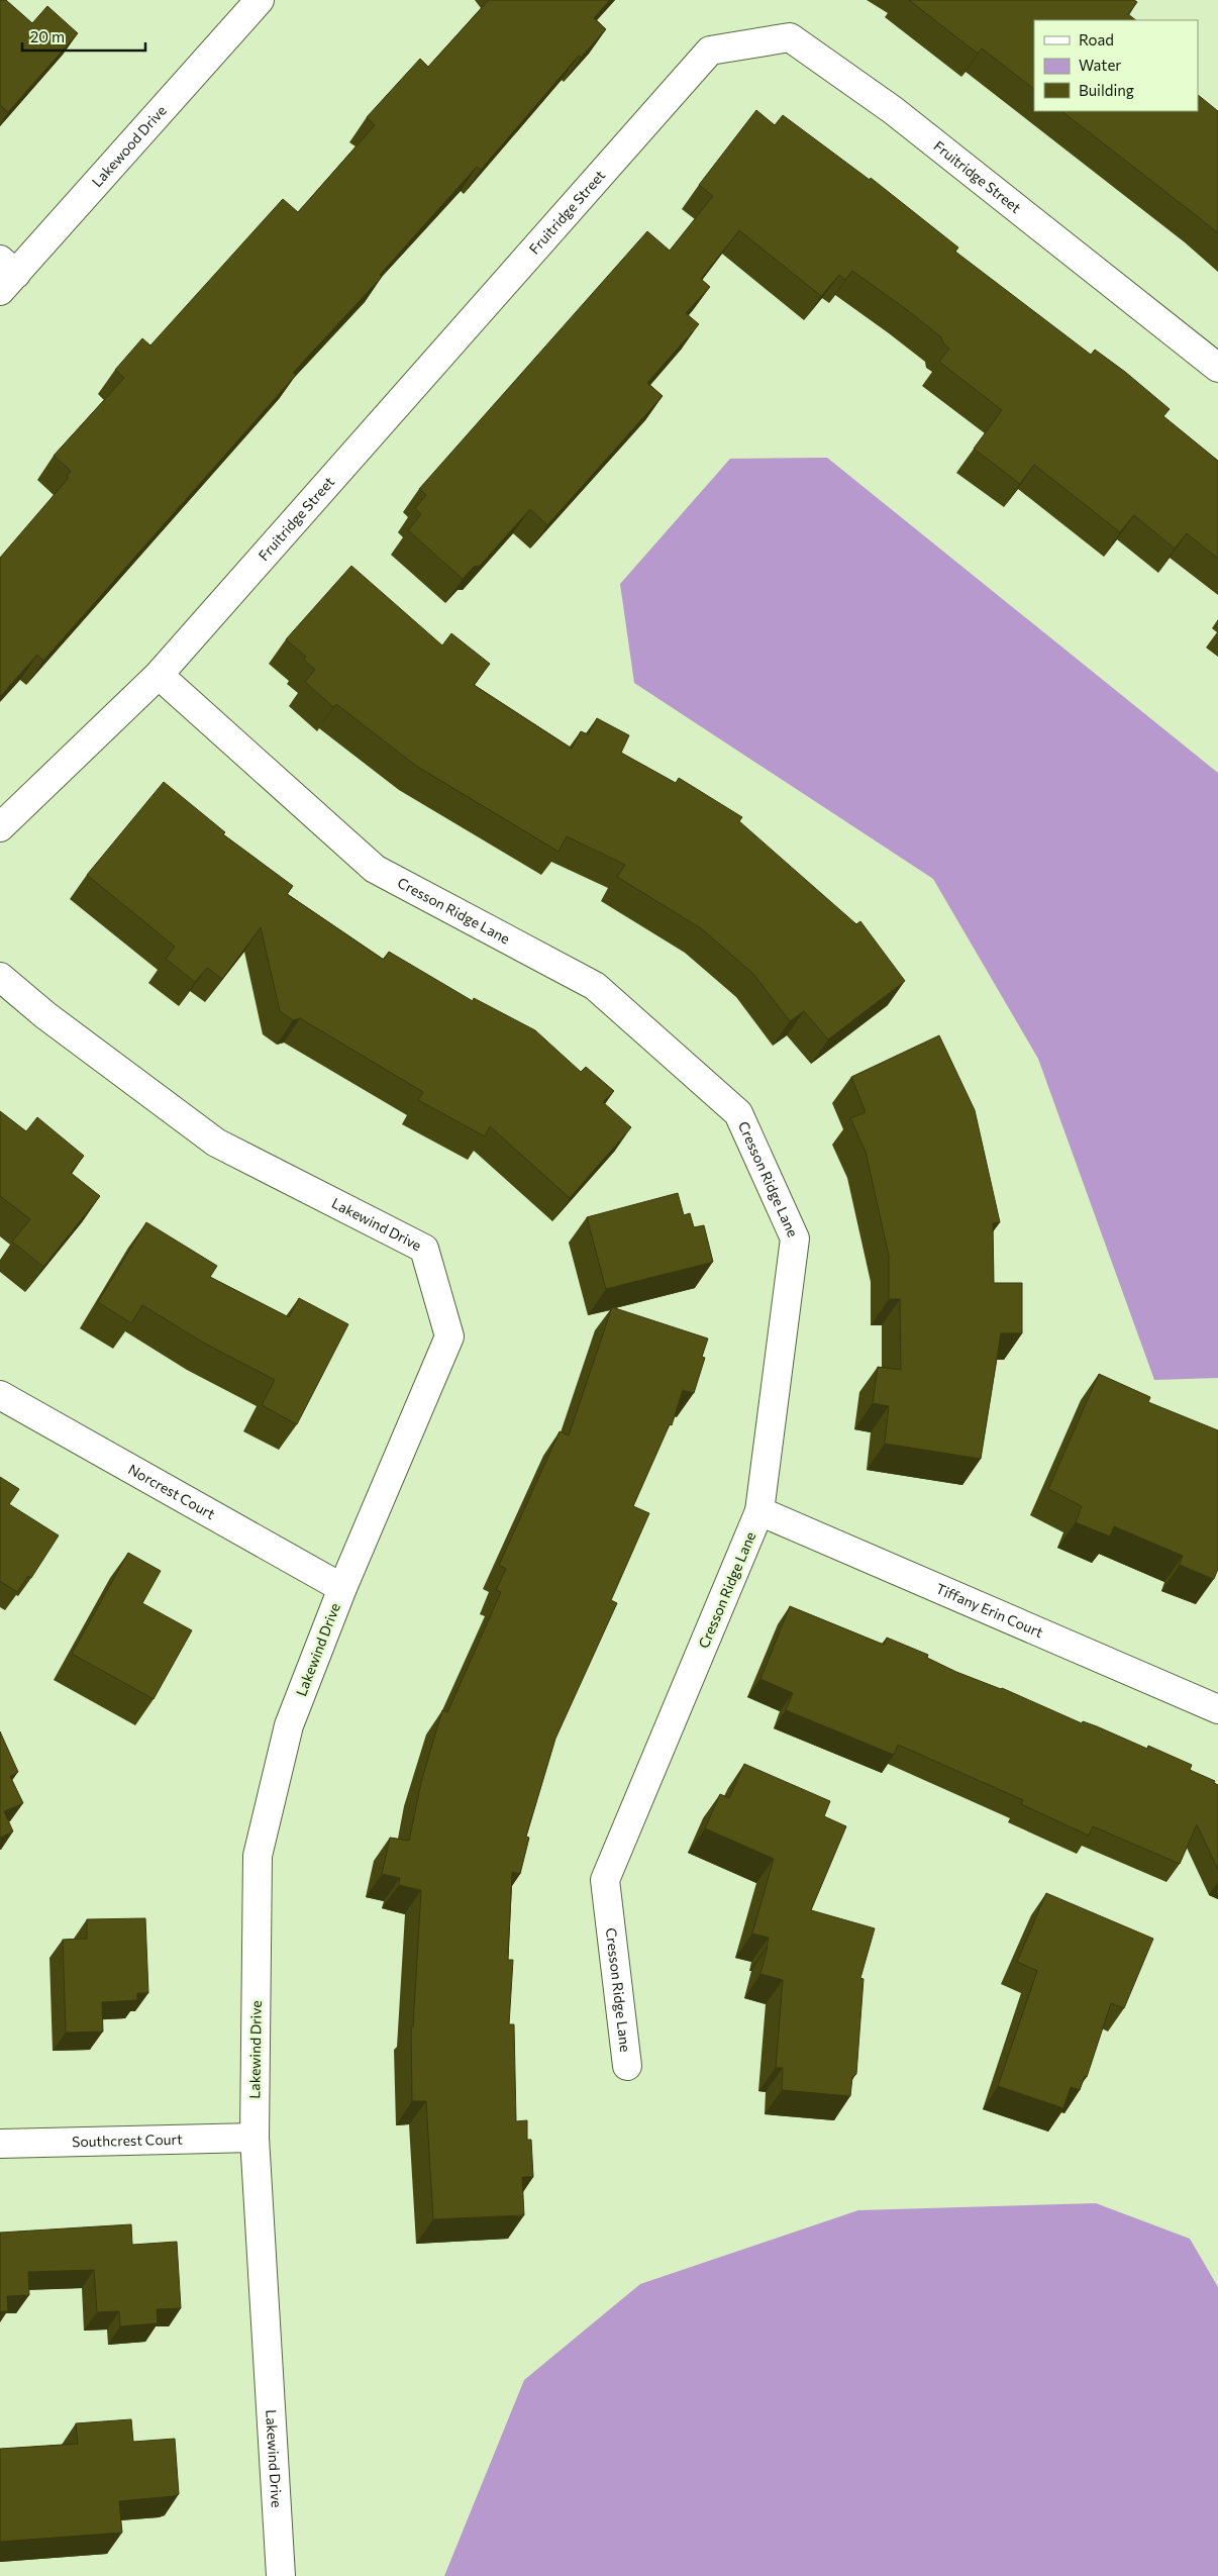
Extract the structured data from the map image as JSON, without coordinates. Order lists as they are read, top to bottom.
{
  "streets": {
    "street": [
      "Lakewood Drive",
      "Fruitridge Street",
      "Cresson Ridge Lane",
      "Lakewind Drive",
      "Norcrest Court",
      "Tiffany Erin Court",
      "Southcrest Court"
    ]
  },
  "crossings": [
    ["Fruitridge Street", "Cresson Ridge Lane"],
    ["Cresson Ridge Lane", "Tiffany Erin Court"],
    ["Lakewind Drive", "Norcrest Court"],
    ["Lakewind Drive", "Southcrest Court"]
  ],
  "legend": ["Road", "Water", "Building"],
  "scale_bar": "20 m"
}
